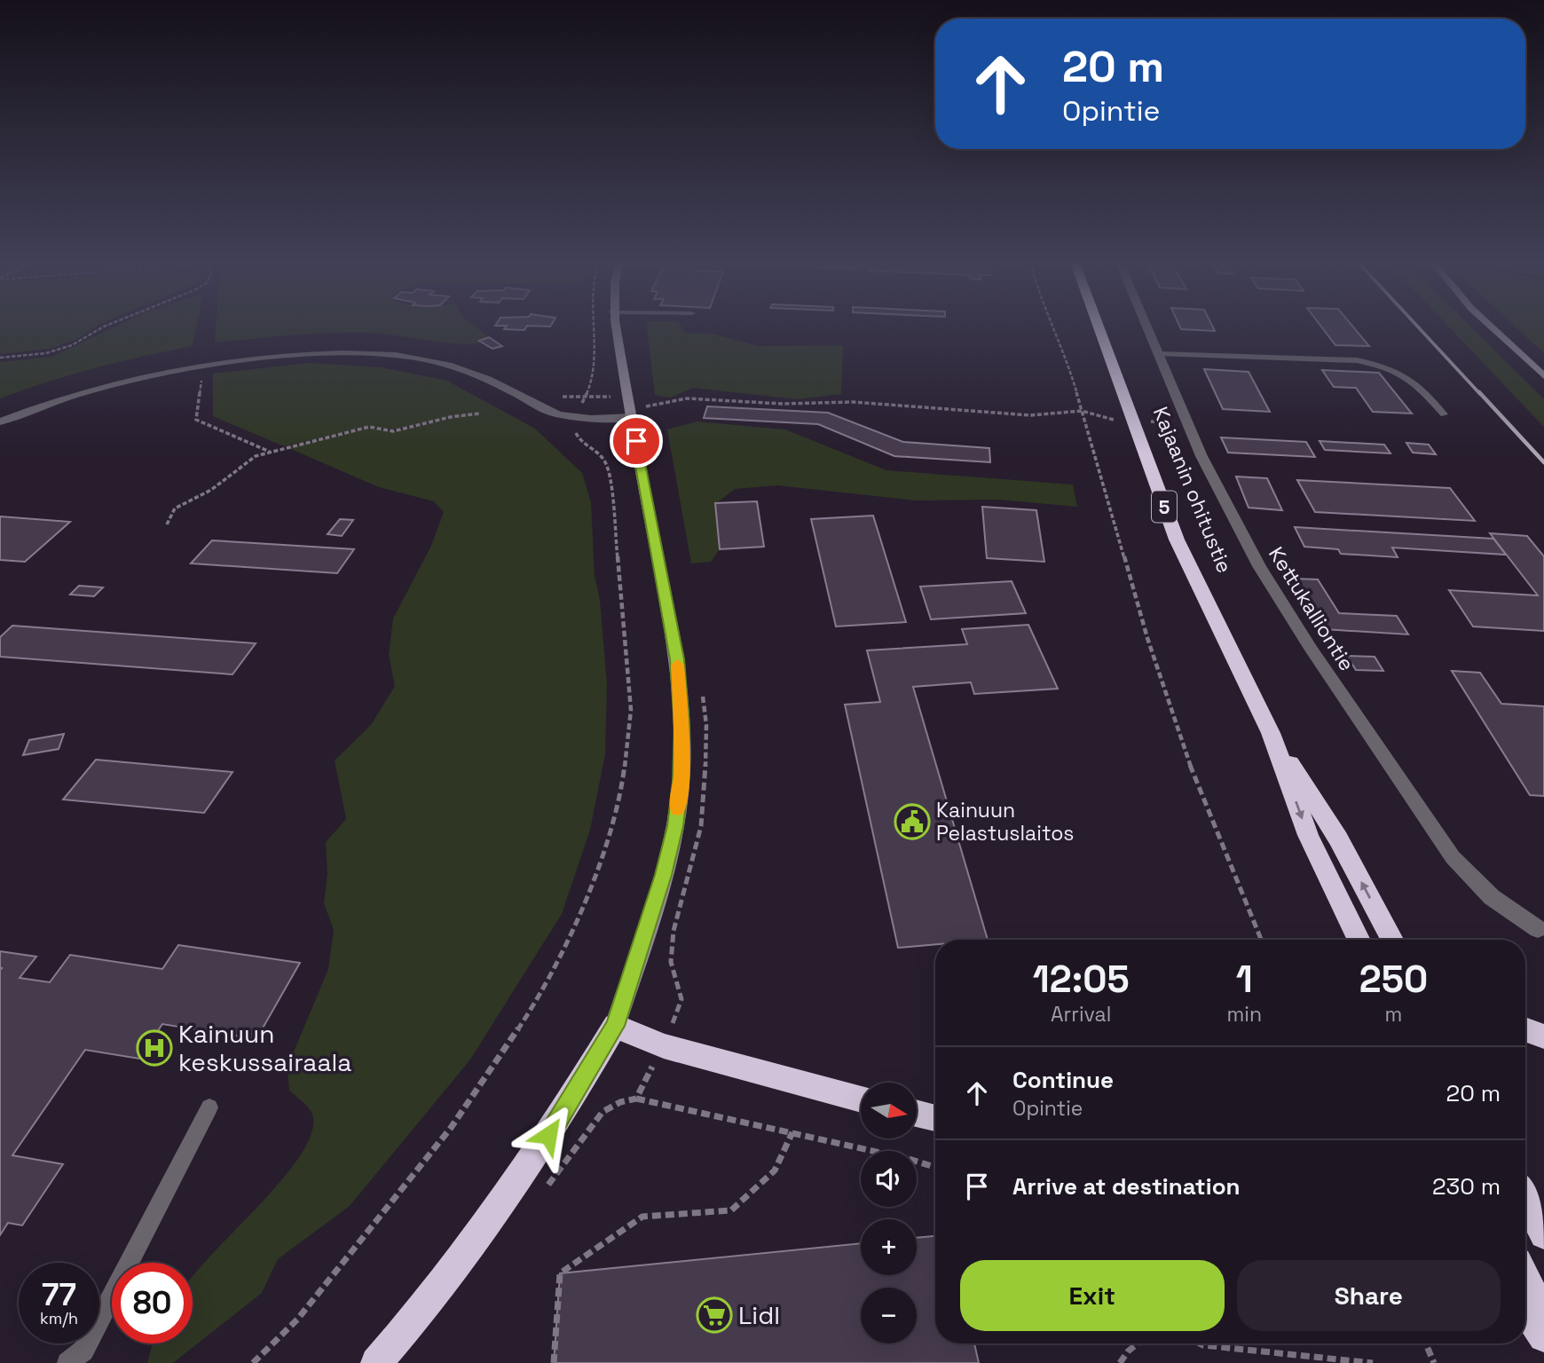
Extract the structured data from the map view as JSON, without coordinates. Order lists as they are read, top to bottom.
{
  "streets": {
    "highway": ["Kajaanin ohitustie", "5"],
    "street": ["Kettukalliontie"]
  },
  "places": {
    "public building": ["Kainuun Pelastuslaitos"],
    "hospital": ["Kainuun keskussairaala"],
    "supermarket": ["Lidl"]
  },
  "north": "right",
  "page": {
    "turn": ["20 m", "Opintie"],
    "eta": [
      "12:05",
      "Arrival",
      "1",
      "min",
      "250",
      "m"
    ],
    "list": [
      {
        "name": "Continue",
        "note": "Opintie",
        "value": "20 m"
      },
      {
        "name": "Arrive at destination",
        "value": "230 m"
      }
    ],
    "map_buttons": ["+", "−"],
    "buttons": ["Exit", "Share"],
    "speed": "77 km/h",
    "limit": "80"
  }
}
